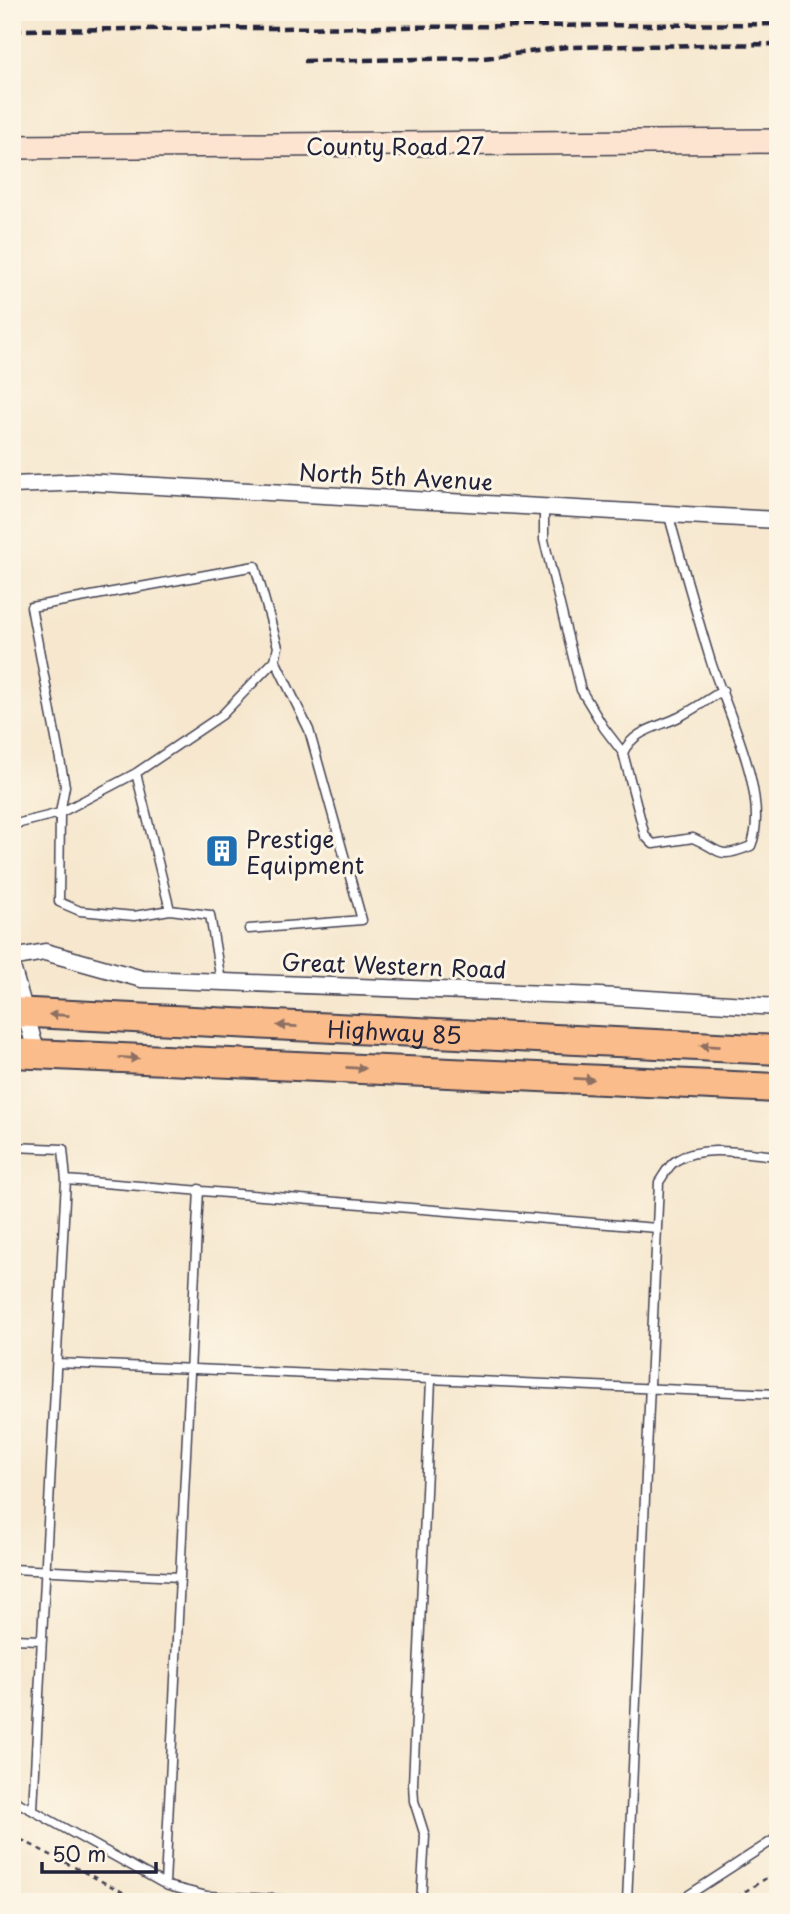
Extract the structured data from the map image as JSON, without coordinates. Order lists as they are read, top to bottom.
{
  "streets": {
    "highway": ["Highway 85"],
    "street": ["County Road 27", "North 5th Avenue", "Great Western Road"]
  },
  "places": {
    "building": ["Prestige Equipment"]
  },
  "scale_bar": "50 m"
}
